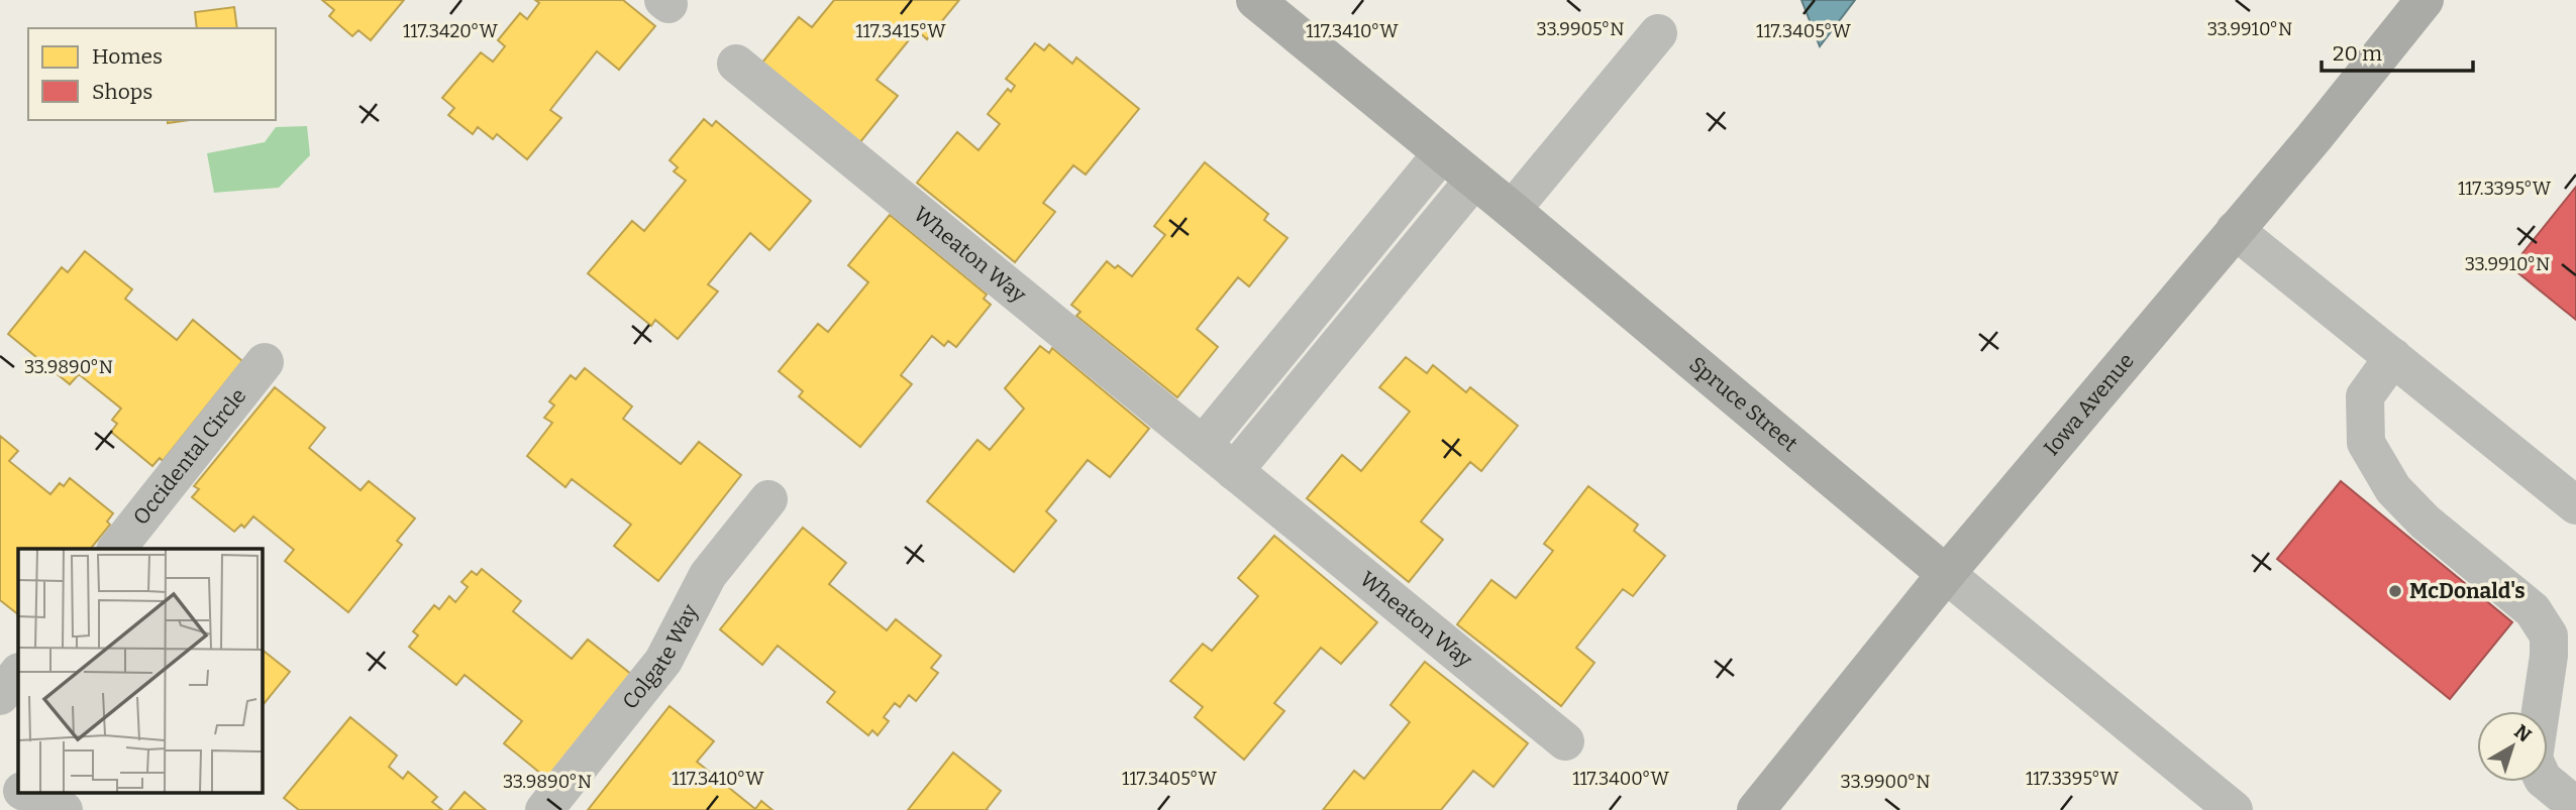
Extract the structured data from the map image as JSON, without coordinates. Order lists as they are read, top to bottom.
{
  "streets": {
    "main road": ["Spruce Street", "Iowa Avenue"],
    "street": ["Wheaton Way", "Occidental Circle", "Colgate Way"]
  },
  "crossings": [
    ["Spruce Street", "Iowa Avenue"]
  ],
  "places": ["McDonald's"],
  "legend": ["Homes", "Shops"],
  "scale_bar": "20 m",
  "north": "top right",
  "coordinates": [
    "33.9905°N",
    "33.9910°N",
    "117.3415°W",
    "117.3410°W",
    "117.3405°W",
    "117.3420°W",
    "117.3395°W",
    "33.9890°N",
    "117.3400°W",
    "33.9900°N"
  ]
}
